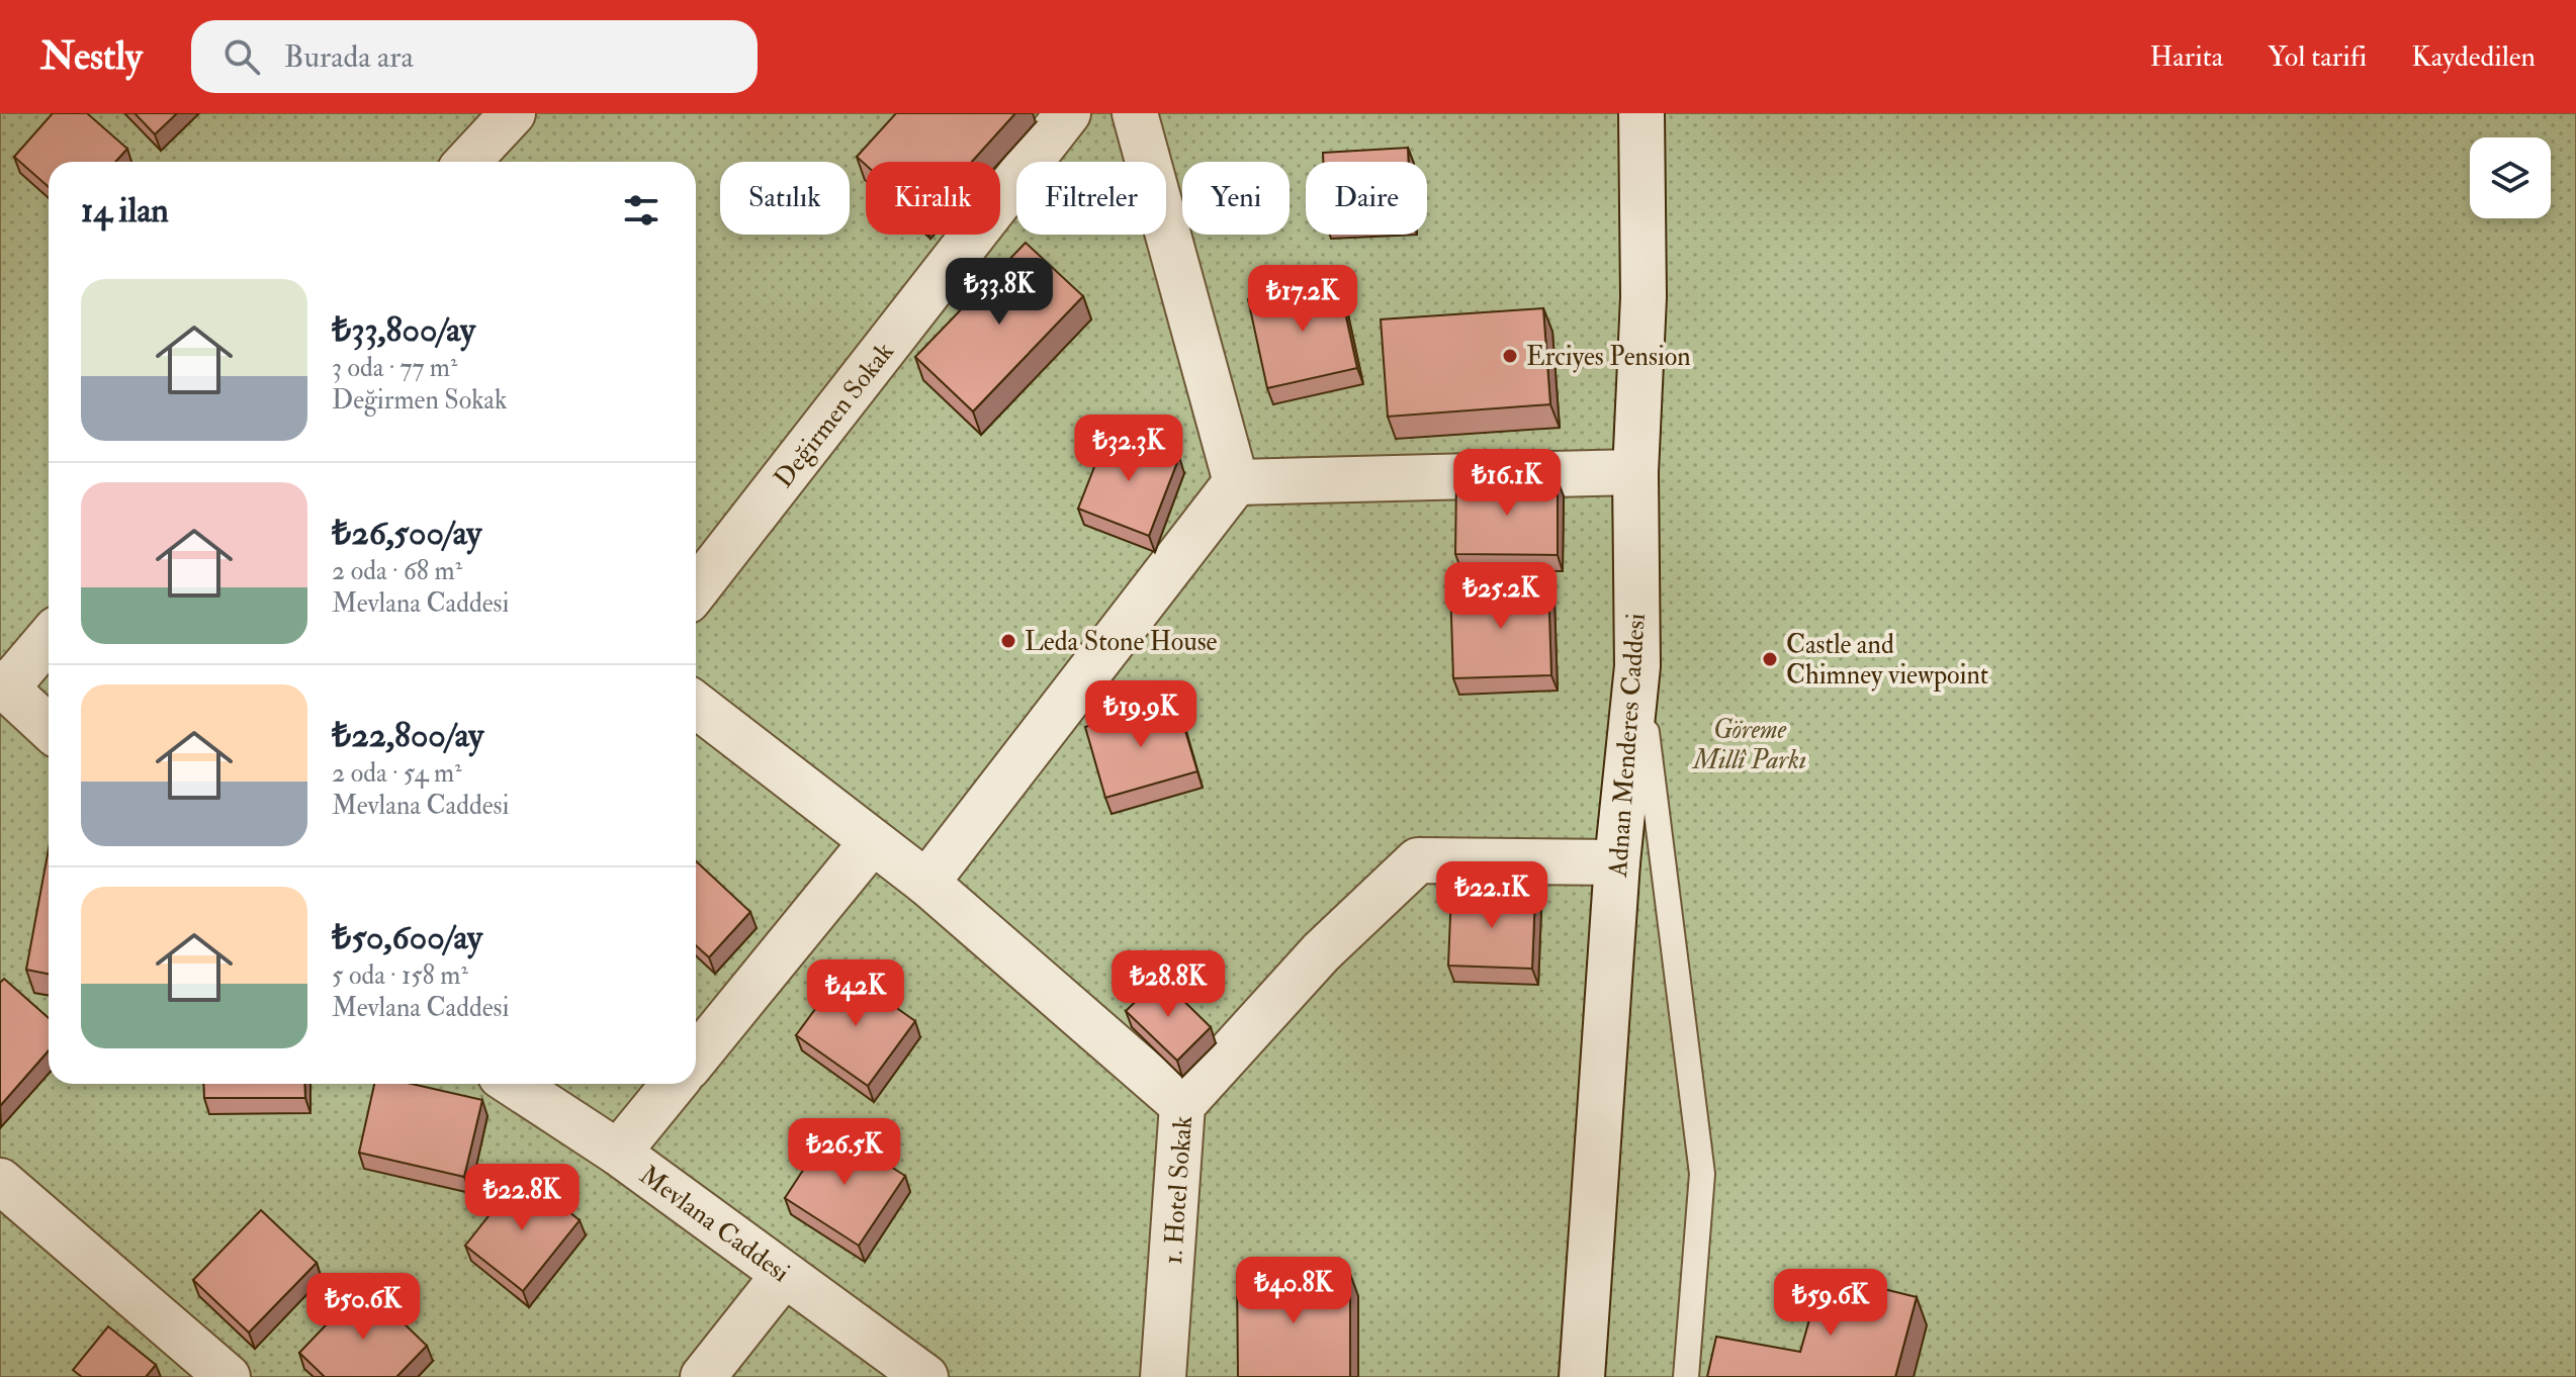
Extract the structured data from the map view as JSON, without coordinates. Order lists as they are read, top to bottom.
{
  "streets": {
    "street": [
      "Değirmen Sokak",
      "Adnan Menderes Caddesi",
      "1. Hotel Sokak",
      "Mevlana Caddesi"
    ]
  },
  "crossings": [
    ["Adnan Menderes Caddesi", "1. Hotel Sokak"]
  ],
  "parks": ["Göreme Millî Parkı"],
  "places": ["Erciyes Pension", "Leda Stone House", "Castle and Chimney viewpoint"],
  "page": {
    "header": "Nestly",
    "search": "Burada ara",
    "nav": ["Harita", "Yol tarifi", "Kaydedilen"],
    "chip": [
      "Satılık",
      "Kiralık",
      "Filtreler",
      "Yeni",
      "Daire"
    ],
    "heading": "14 ilan",
    "price": [
      "₺33.8K",
      "₺17.2K",
      "₺32.3K",
      "₺16.1K",
      "₺25.2K",
      "₺19.9K",
      "₺22.1K",
      "₺28.8K",
      "₺42K",
      "₺26.5K",
      "₺22.8K",
      "₺40.8K",
      "₺59.6K",
      "₺50.6K"
    ],
    "list": [
      {
        "name": "₺33,800/ay",
        "note": "3 oda · 77 m² · Değirmen Sokak"
      },
      {
        "name": "₺26,500/ay",
        "note": "2 oda · 68 m² · Mevlana Caddesi"
      },
      {
        "name": "₺22,800/ay",
        "note": "2 oda · 54 m² · Mevlana Caddesi"
      },
      {
        "name": "₺50,600/ay",
        "note": "5 oda · 158 m² · Mevlana Caddesi"
      }
    ]
  }
}
